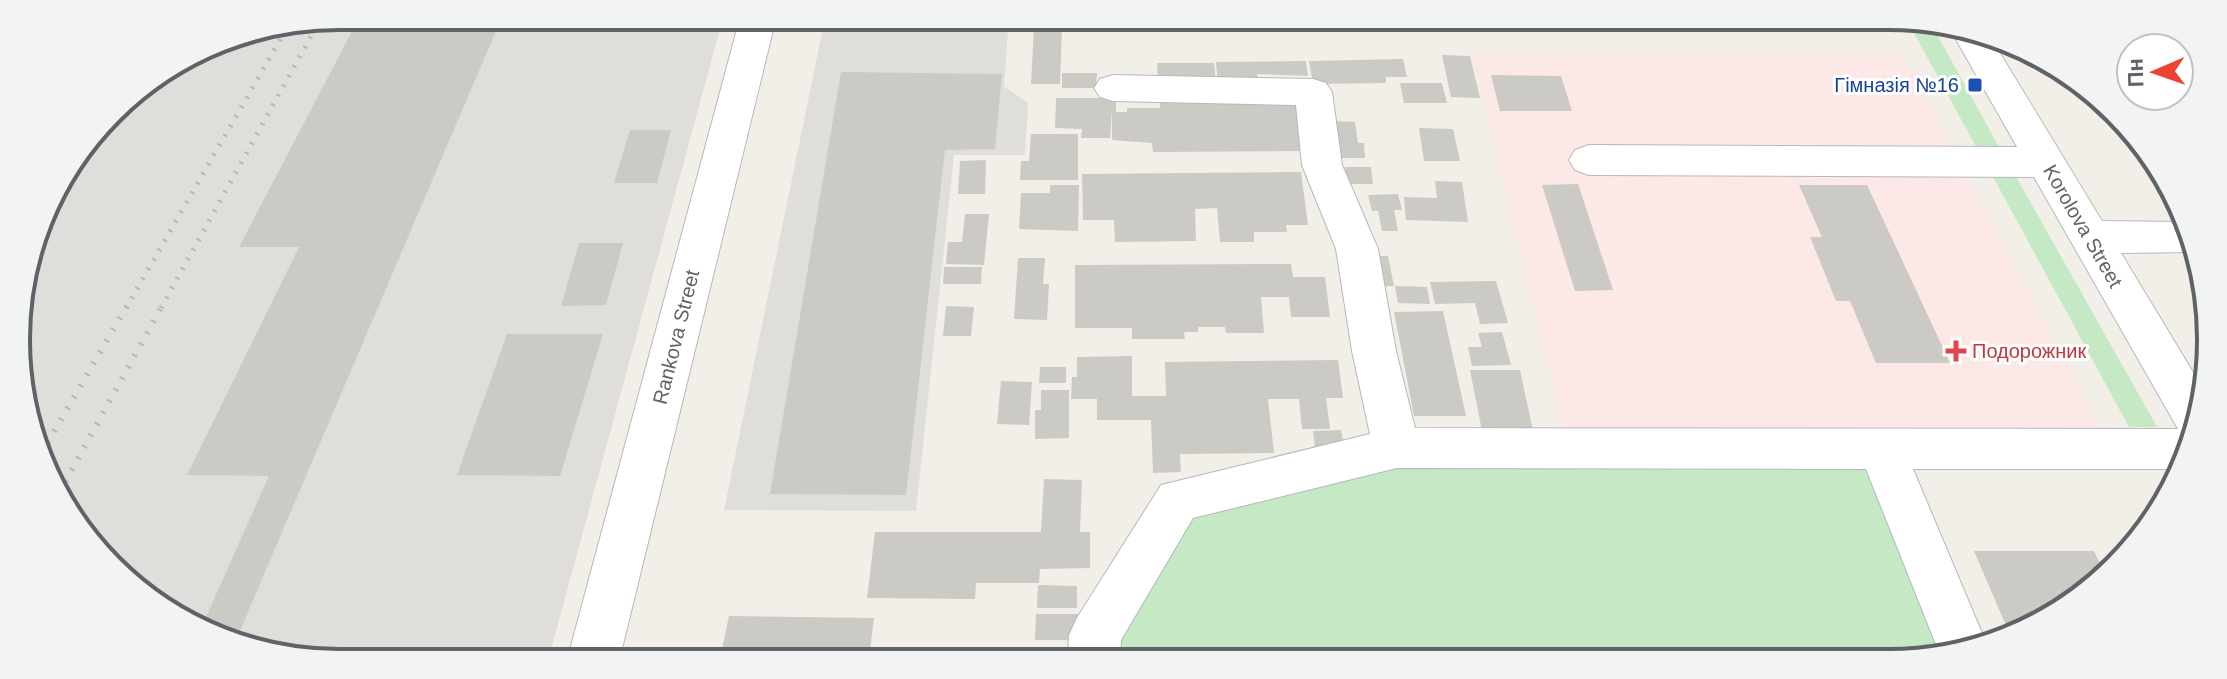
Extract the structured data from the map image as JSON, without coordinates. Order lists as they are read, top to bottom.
{
  "streets": {
    "street": ["Korolova Street", "Rankova Street"]
  },
  "places": {
    "transit": ["Гімназія №16"],
    "health": ["Подорожник"]
  },
  "north": "left"
}
